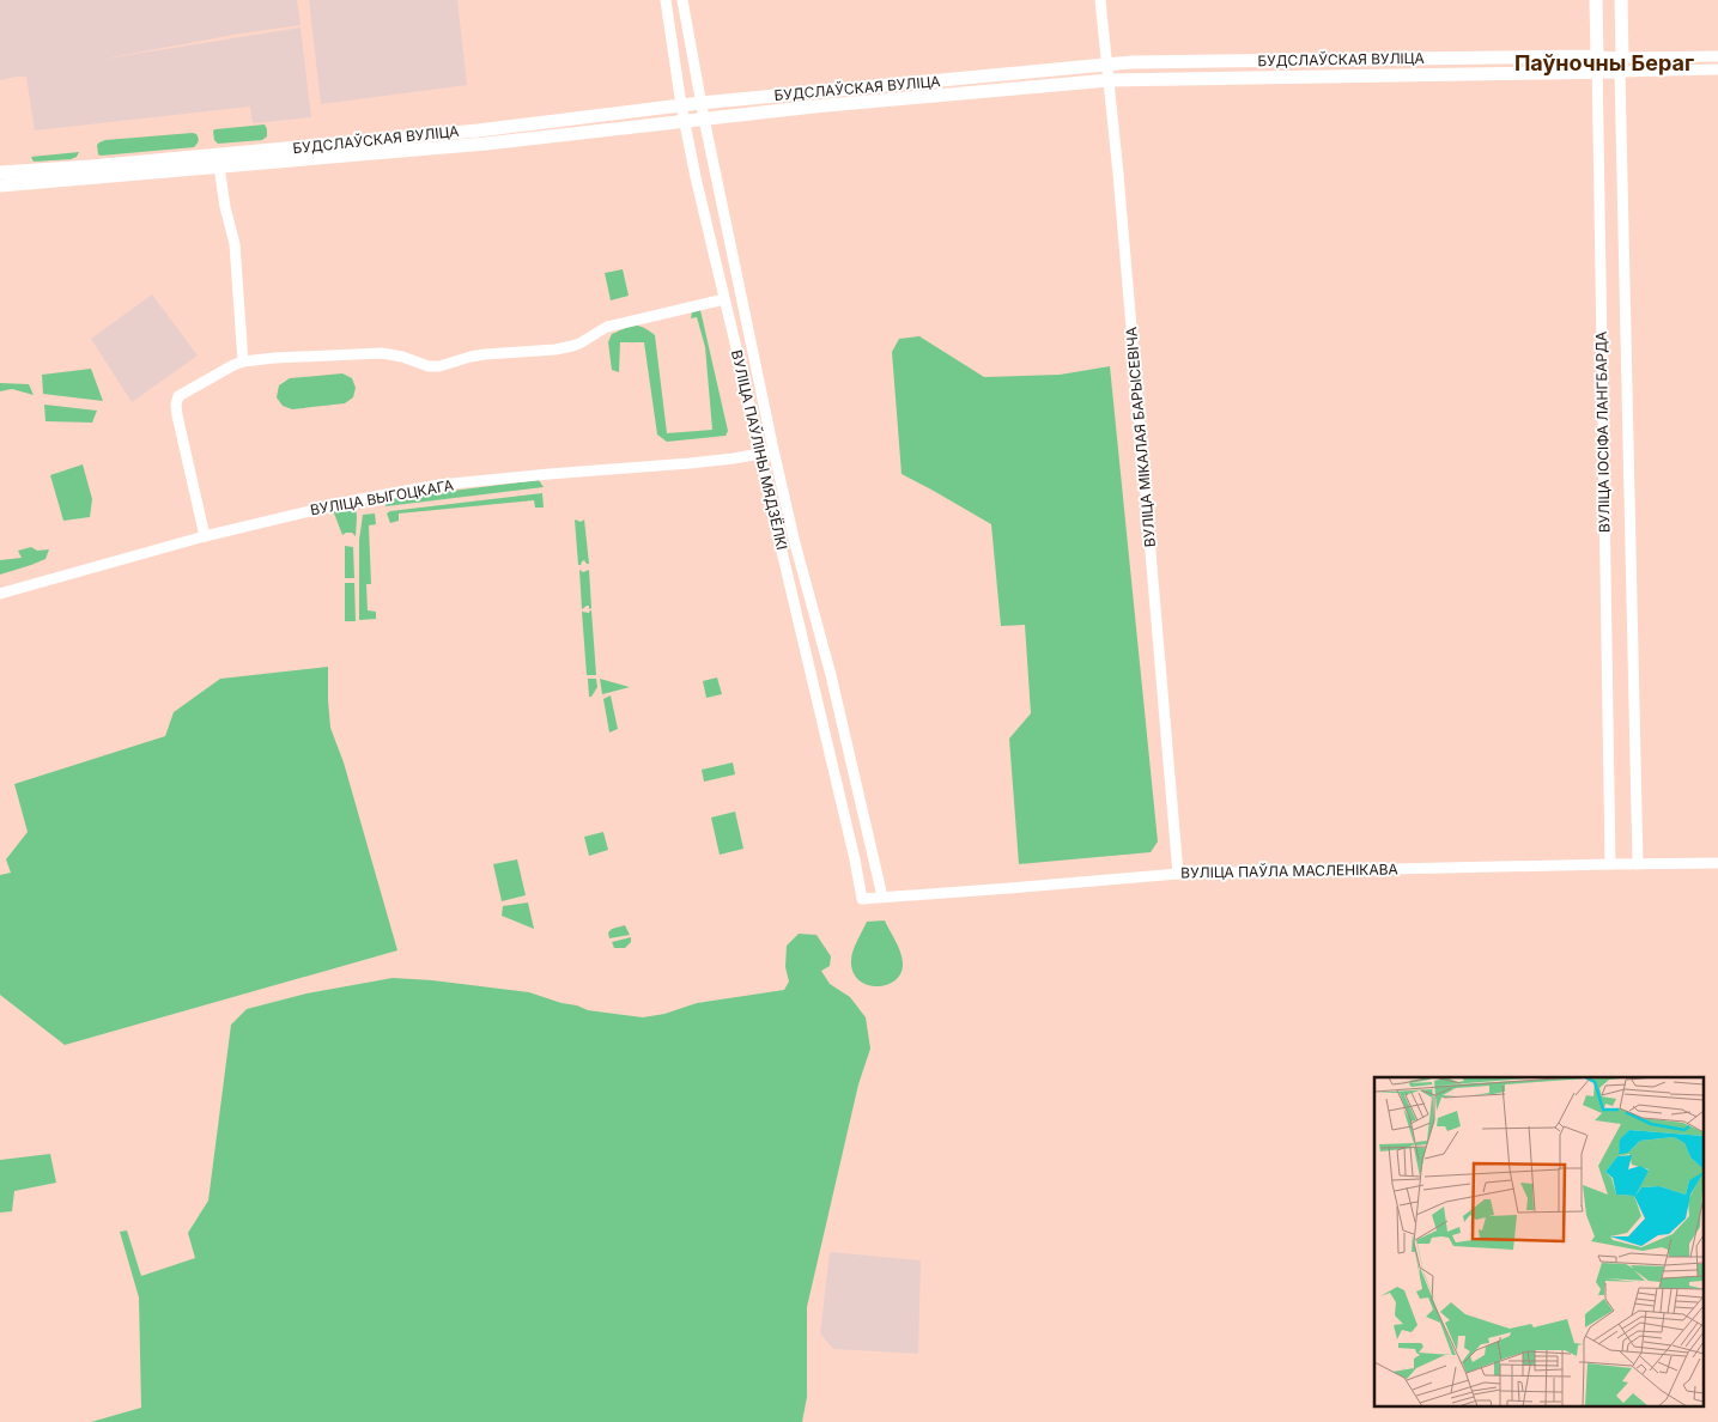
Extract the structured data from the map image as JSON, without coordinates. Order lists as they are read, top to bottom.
{
  "streets": {
    "main road": ["БУДСЛАЎСКАЯ ВУЛІЦА", "ВУЛІЦА ІОСІФА ЛАНГБАРДА"],
    "street": [
      "ВУЛІЦА МІКАЛАЯ БАРЫСЕВІЧА",
      "ВУЛІЦА ПАЎЛІНЫ МЯДЗЁЛКІ",
      "ВУЛІЦА ВЫГОЦКАГА",
      "ВУЛІЦА ПАЎЛА МАСЛЕНІКАВА"
    ]
  },
  "crossings": [
    ["БУДСЛАЎСКАЯ ВУЛІЦА", "ВУЛІЦА ІОСІФА ЛАНГБАРДА"],
    ["БУДСЛАЎСКАЯ ВУЛІЦА", "ВУЛІЦА МІКАЛАЯ БАРЫСЕВІЧА"],
    ["БУДСЛАЎСКАЯ ВУЛІЦА", "ВУЛІЦА ПАЎЛІНЫ МЯДЗЁЛКІ"],
    ["ВУЛІЦА ІОСІФА ЛАНГБАРДА", "ВУЛІЦА ПАЎЛА МАСЛЕНІКАВА"],
    ["ВУЛІЦА МІКАЛАЯ БАРЫСЕВІЧА", "ВУЛІЦА ПАЎЛА МАСЛЕНІКАВА"],
    ["ВУЛІЦА ПАЎЛІНЫ МЯДЗЁЛКІ", "ВУЛІЦА ВЫГОЦКАГА"],
    ["ВУЛІЦА ПАЎЛІНЫ МЯДЗЁЛКІ", "ВУЛІЦА ПАЎЛА МАСЛЕНІКАВА"]
  ],
  "districts": ["Паўночны Бераг"]
}
